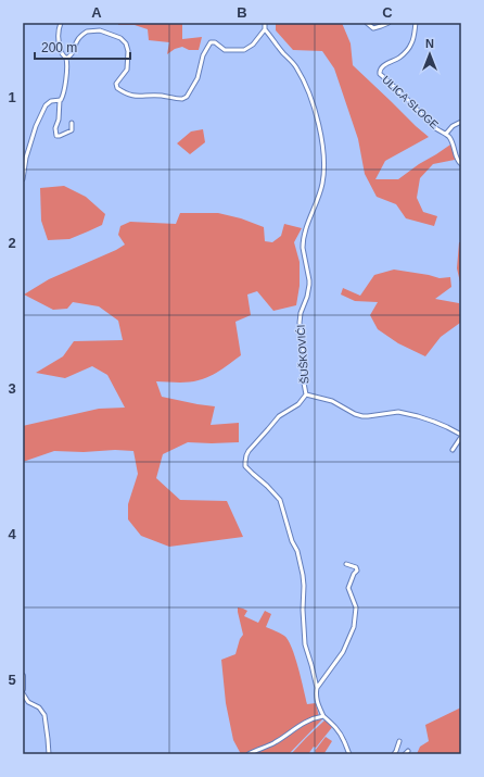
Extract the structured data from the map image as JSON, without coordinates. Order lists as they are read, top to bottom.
{
  "streets": {
    "street": ["ULICA SLOGE", "ŠUŠKOVIĆI"]
  },
  "scale_bar": "200 m",
  "north": "top",
  "grid": {
    "columns": ["A", "B", "C"],
    "rows": [
      "1",
      "2",
      "3",
      "4",
      "5"
    ]
  }
}
